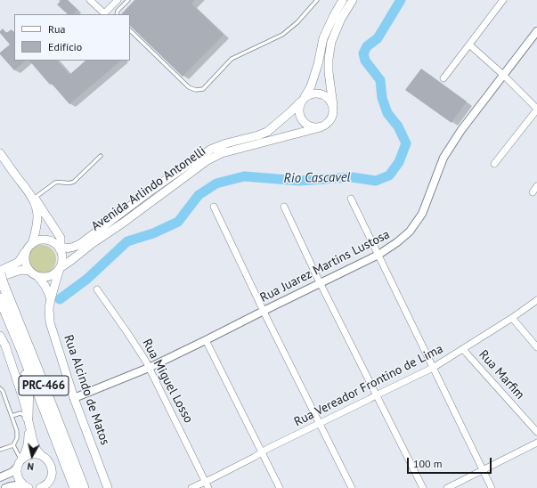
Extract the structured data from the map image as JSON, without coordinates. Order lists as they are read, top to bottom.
{
  "streets": {
    "highway": ["PRC-466"],
    "main road": ["Avenida Arlindo Antonelli", "Rua Alcindo de Matos"],
    "street": [
      "Rua Juarez Martins Lustosa",
      "Rua Marfim",
      "Rua Miguel Losso",
      "Rua Vereador Frontino de Lima"
    ]
  },
  "crossings": [
    ["Avenida Arlindo Antonelli", "Rua Alcindo de Matos"],
    ["Rua Juarez Martins Lustosa", "Rua Miguel Losso"],
    ["Rua Juarez Martins Lustosa", "Rua Alcindo de Matos"],
    ["Rua Marfim", "Rua Vereador Frontino de Lima"],
    ["Rua Miguel Losso", "Rua Vereador Frontino de Lima"]
  ],
  "water": ["Rio Cascavel"],
  "legend": ["Rua", "Edifício"],
  "scale_bar": "100 m",
  "north": "bottom"
}
